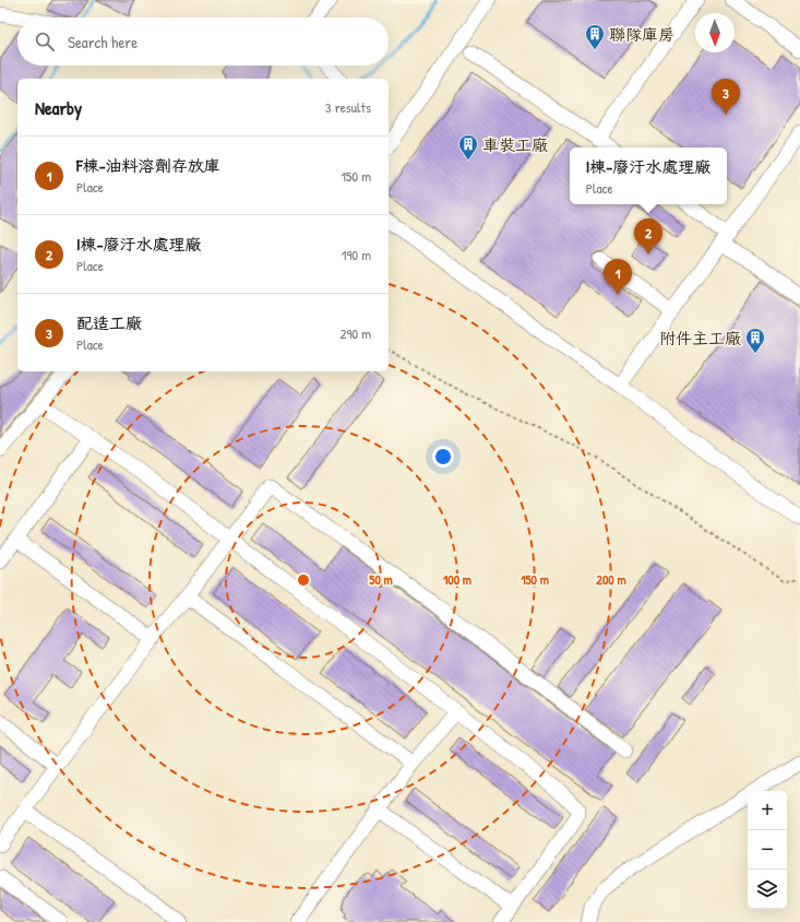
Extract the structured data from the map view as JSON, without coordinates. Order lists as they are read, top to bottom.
{
  "places": {
    "building": ["聯隊庫房", "車裝工廠", "附件主工廠"]
  },
  "north": "bottom",
  "page": {
    "search": "Search here",
    "pins": ["3", "2", "1"],
    "heading": ["Nearby", "3 results"],
    "list": [
      {
        "mark": "1",
        "name": "F棟-油料溶劑存放庫",
        "note": "Place",
        "value": "150 m"
      },
      {
        "mark": "2",
        "name": "I棟-廢汙水處理廠",
        "note": "Place",
        "value": "190 m"
      },
      {
        "mark": "3",
        "name": "配造工廠",
        "note": "Place",
        "value": "290 m"
      }
    ],
    "popup": ["I棟-廢汙水處理廠", "Place"],
    "map_buttons": ["+", "−"]
  },
  "rings": [
    "50 m",
    "100 m",
    "150 m",
    "200 m"
  ]
}
